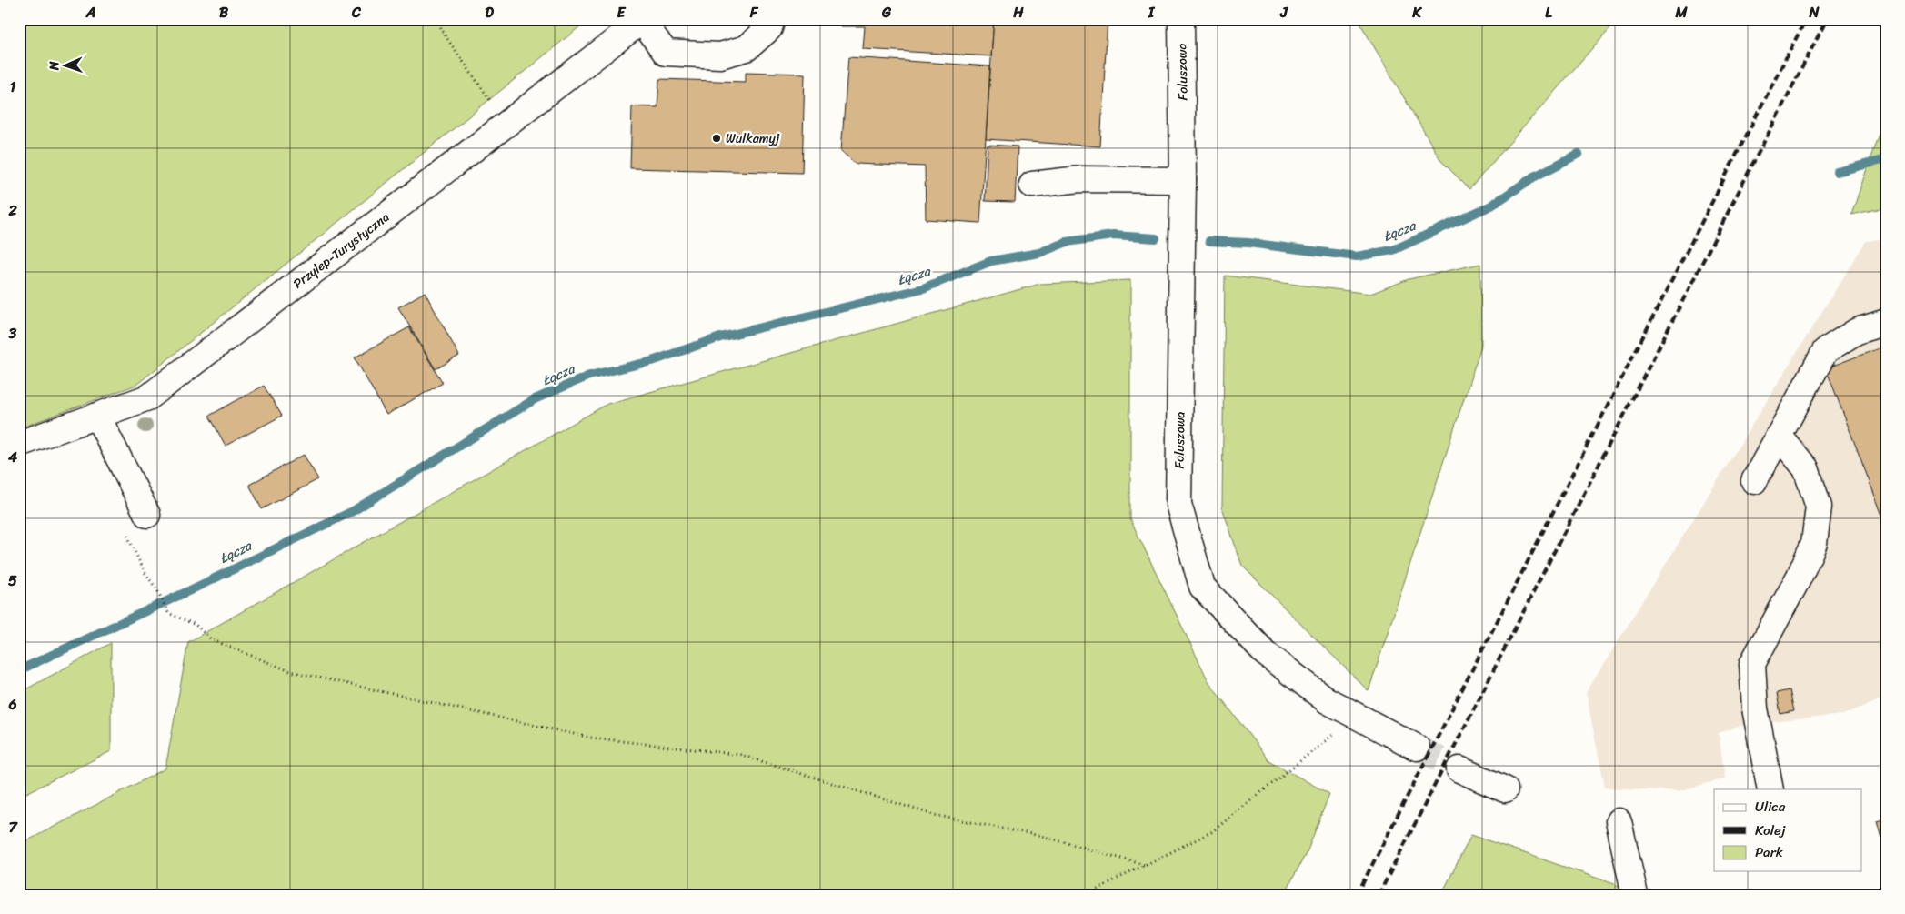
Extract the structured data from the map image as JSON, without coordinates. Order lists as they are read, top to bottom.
{
  "streets": {
    "street": ["Foluszowa", "Przylep-Turystyczna"]
  },
  "water": ["Łącza"],
  "places": ["Wulkamyj"],
  "legend": ["Ulica", "Kolej", "Park"],
  "north": "left",
  "grid": {
    "columns": [
      "A",
      "B",
      "C",
      "D",
      "E",
      "F",
      "G",
      "H",
      "I",
      "J",
      "K",
      "L",
      "M",
      "N"
    ],
    "rows": [
      "1",
      "2",
      "3",
      "4",
      "5",
      "6",
      "7"
    ]
  }
}
